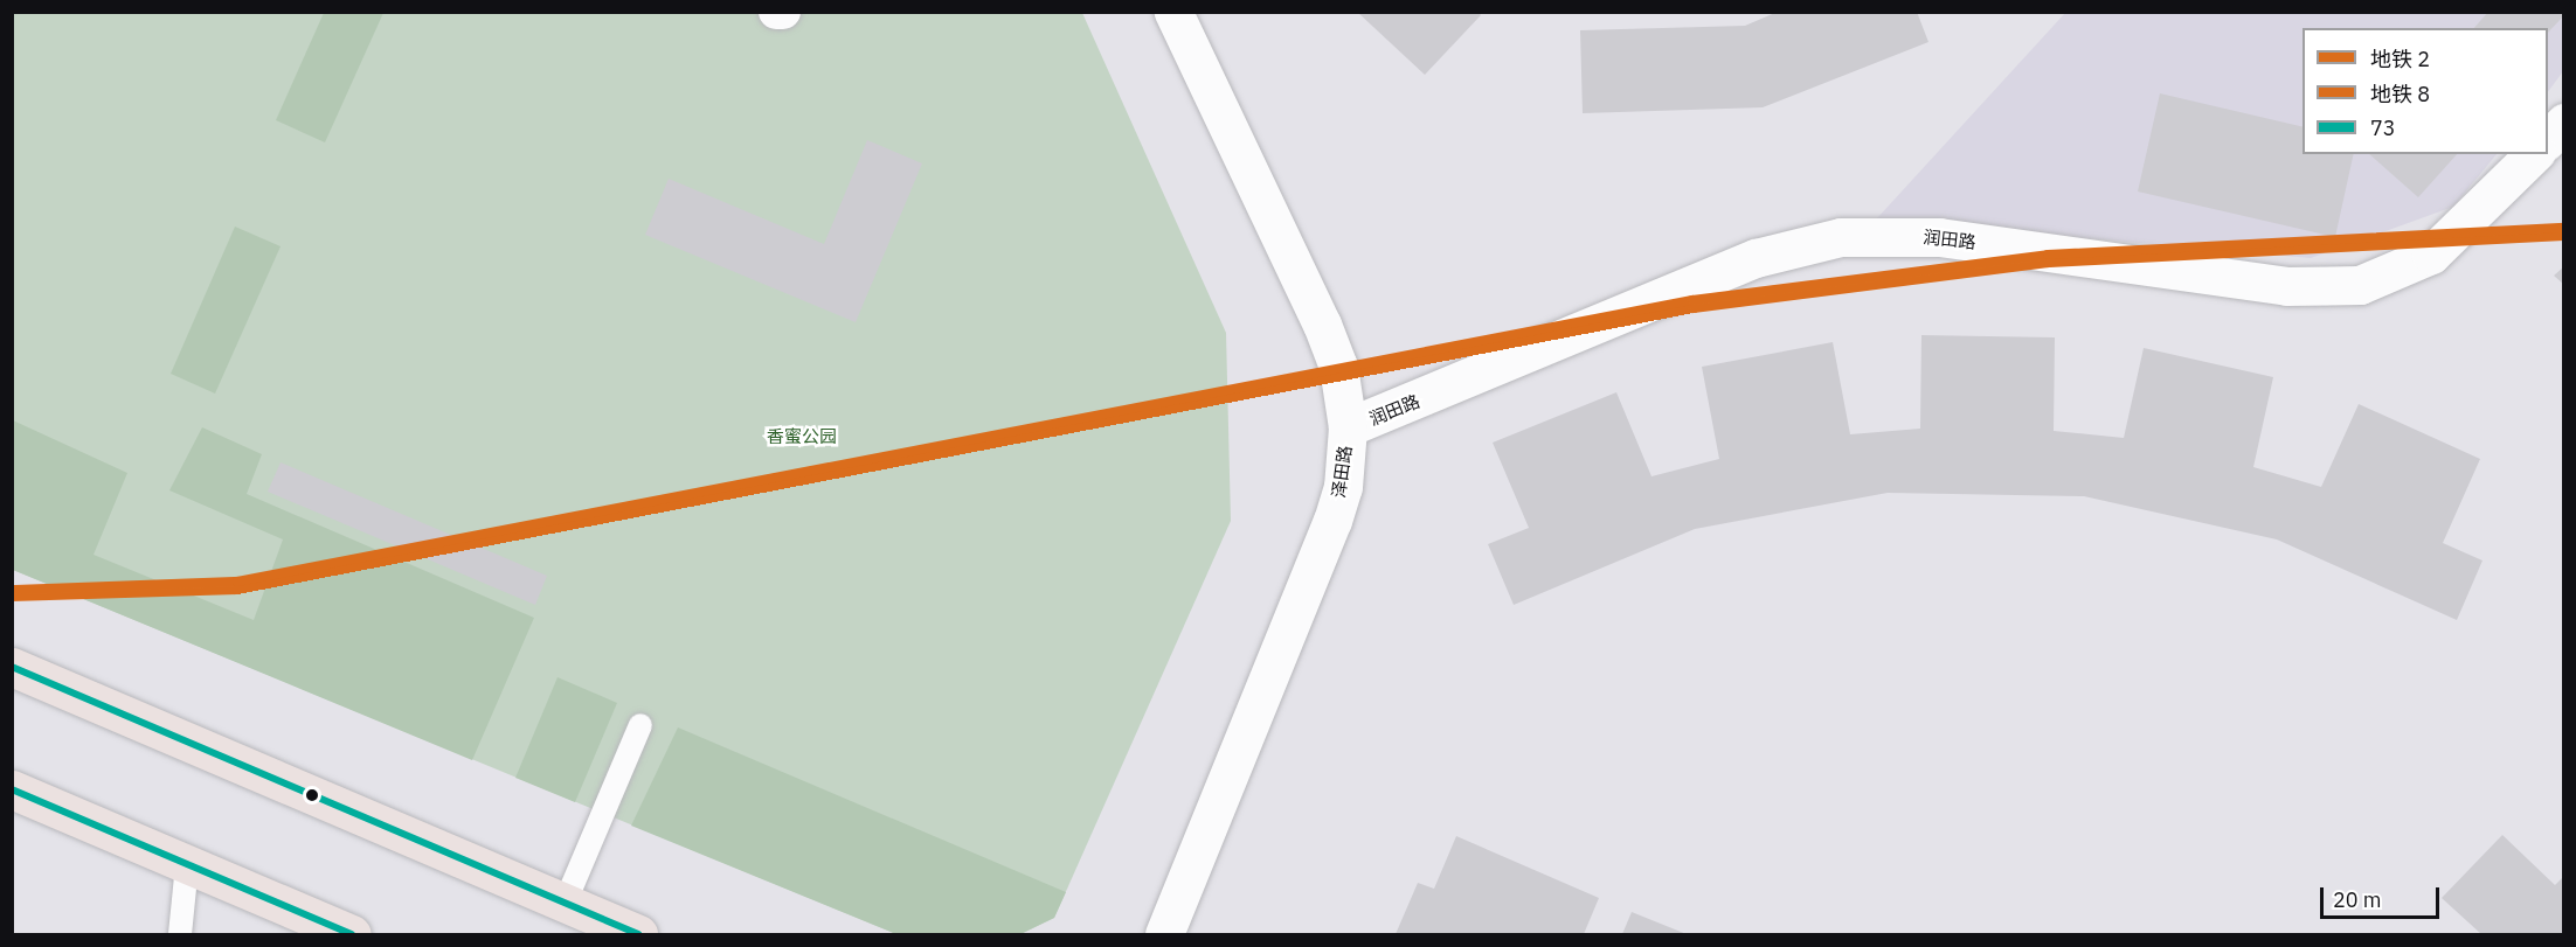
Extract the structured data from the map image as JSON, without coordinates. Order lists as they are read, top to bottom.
{
  "streets": {
    "street": ["润田路", "泽田路"]
  },
  "crossings": [
    ["润田路", "泽田路"]
  ],
  "parks": ["香蜜公园"],
  "lines": ["metro line 8", "metro line 2", "transit line 73"],
  "legend": ["地铁 2", "地铁 8", "73"],
  "scale_bar": "20 m"
}
